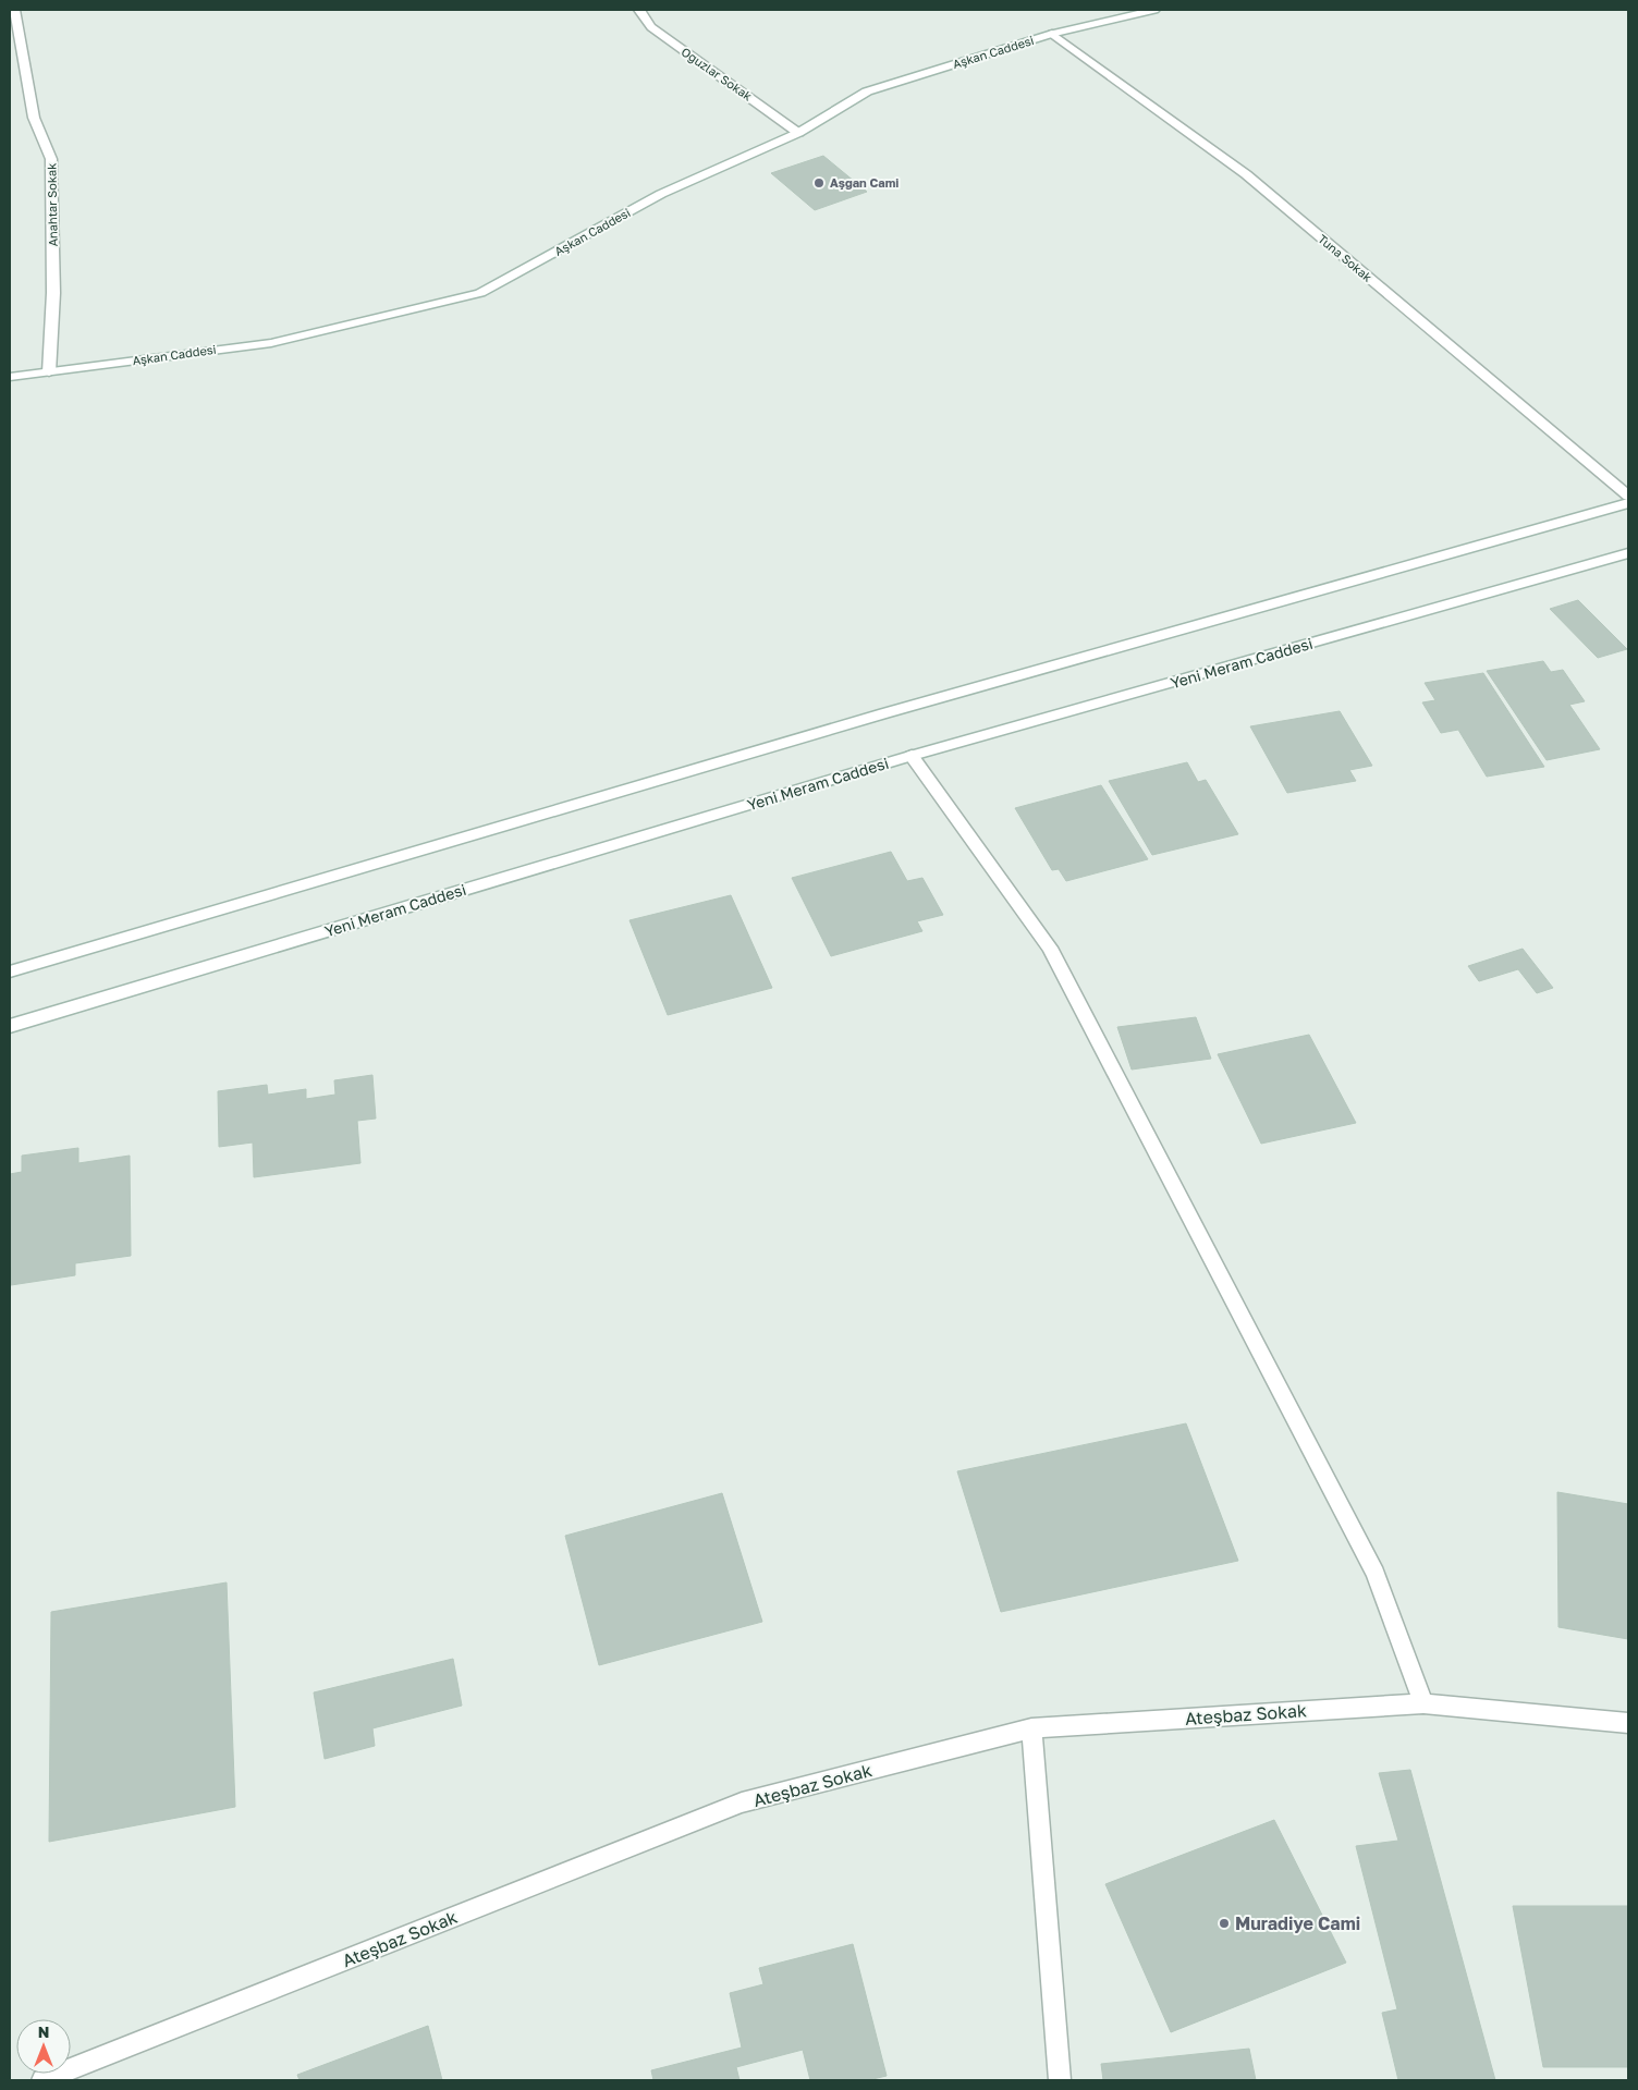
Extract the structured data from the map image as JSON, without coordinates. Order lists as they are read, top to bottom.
{
  "streets": {
    "street": [
      "Aşkan Caddesi",
      "Oğuzlar Sokak",
      "Anahtar Sokak",
      "Tuna Sokak",
      "Yeni Meram Caddesi",
      "Ateşbaz Sokak"
    ]
  },
  "crossings": [
    ["Aşkan Caddesi", "Oğuzlar Sokak"],
    ["Aşkan Caddesi", "Anahtar Sokak"],
    ["Aşkan Caddesi", "Tuna Sokak"]
  ],
  "places": ["Aşgan Cami", "Muradiye Cami"],
  "north": "top"
}
